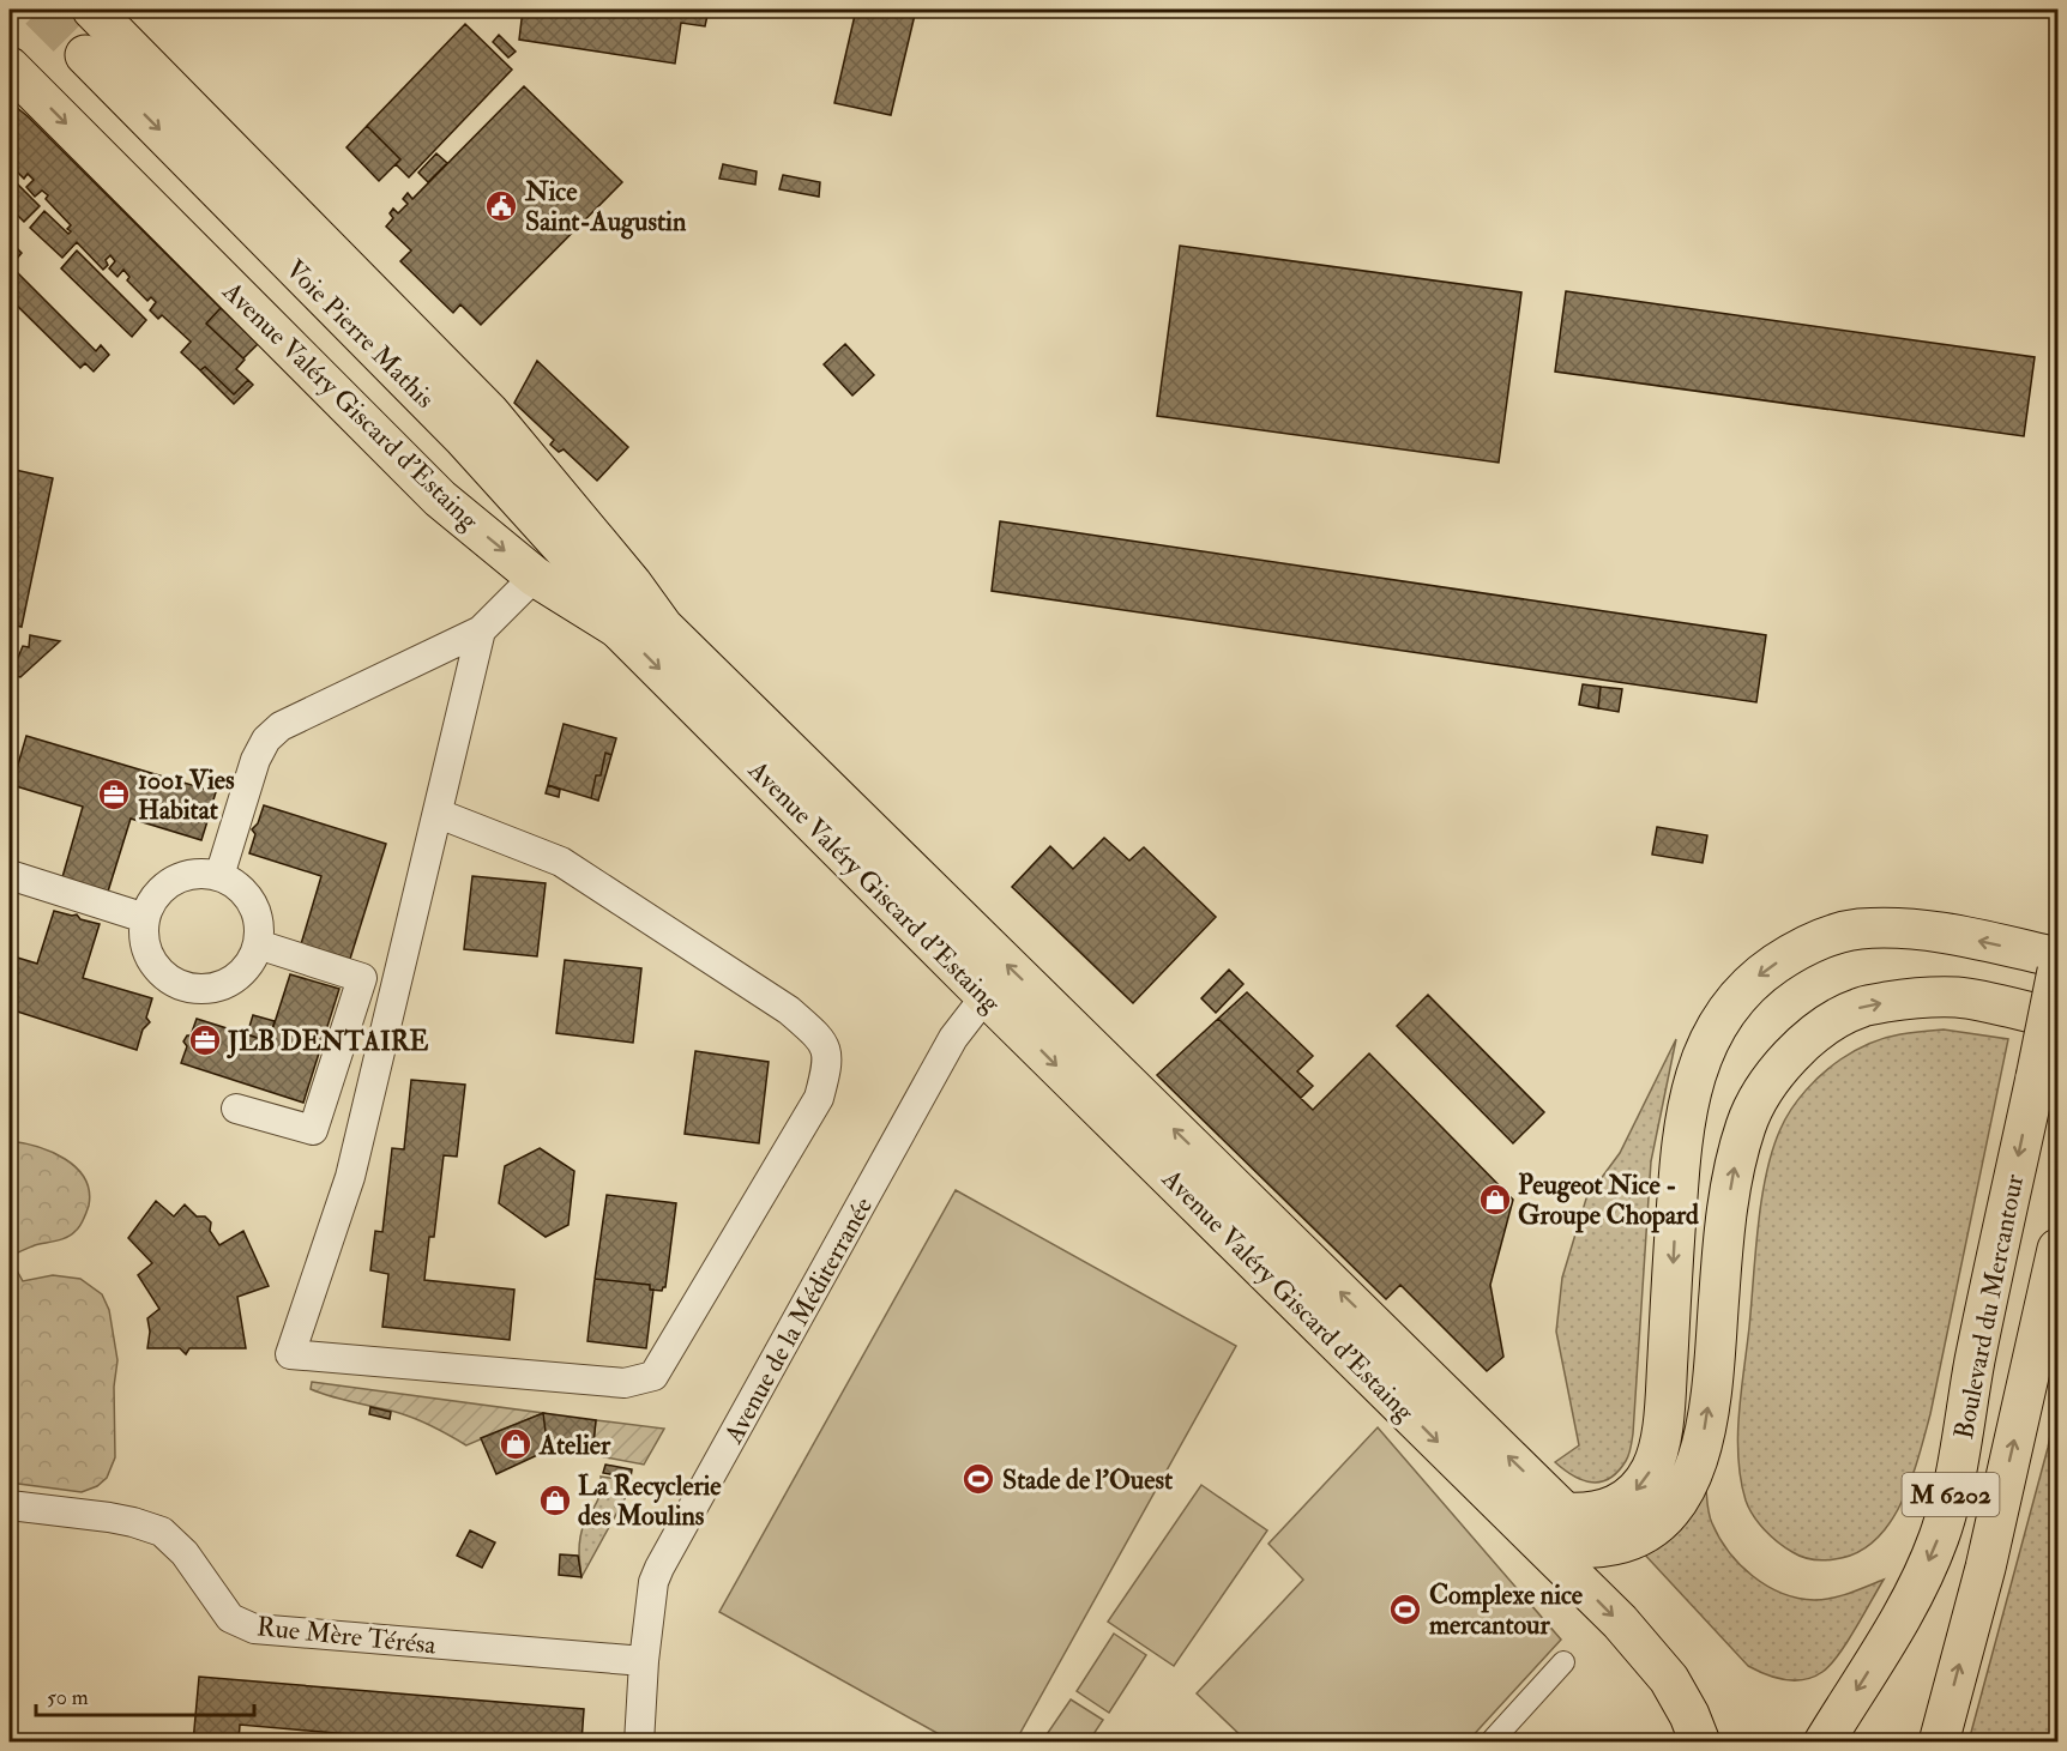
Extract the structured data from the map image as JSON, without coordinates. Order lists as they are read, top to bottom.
{
  "streets": {
    "main road": [
      "Voie Pierre Mathis",
      "Avenue Valéry Giscard d'Estaing",
      "Boulevard du Mercantour",
      "M 6202"
    ],
    "street": ["Avenue de la Méditerranée", "Rue Mère Térésa"]
  },
  "crossings": [
    ["Voie Pierre Mathis", "Avenue Valéry Giscard d'Estaing"],
    ["Avenue Valéry Giscard d'Estaing", "Avenue de la Méditerranée"],
    ["Avenue de la Méditerranée", "Rue Mère Térésa"]
  ],
  "one_way": ["Voie Pierre Mathis"],
  "places": {
    "public building": ["Nice Saint-Augustin"],
    "office": ["1001 Vies Habitat", "JLB DENTAIRE"],
    "shop": ["Peugeot Nice - Groupe Chopard", "Atelier", "La Recyclerie des Moulins"],
    "sports": ["Stade de l'Ouest", "Complexe nice mercantour"]
  },
  "scale_bar": "50 m"
}
